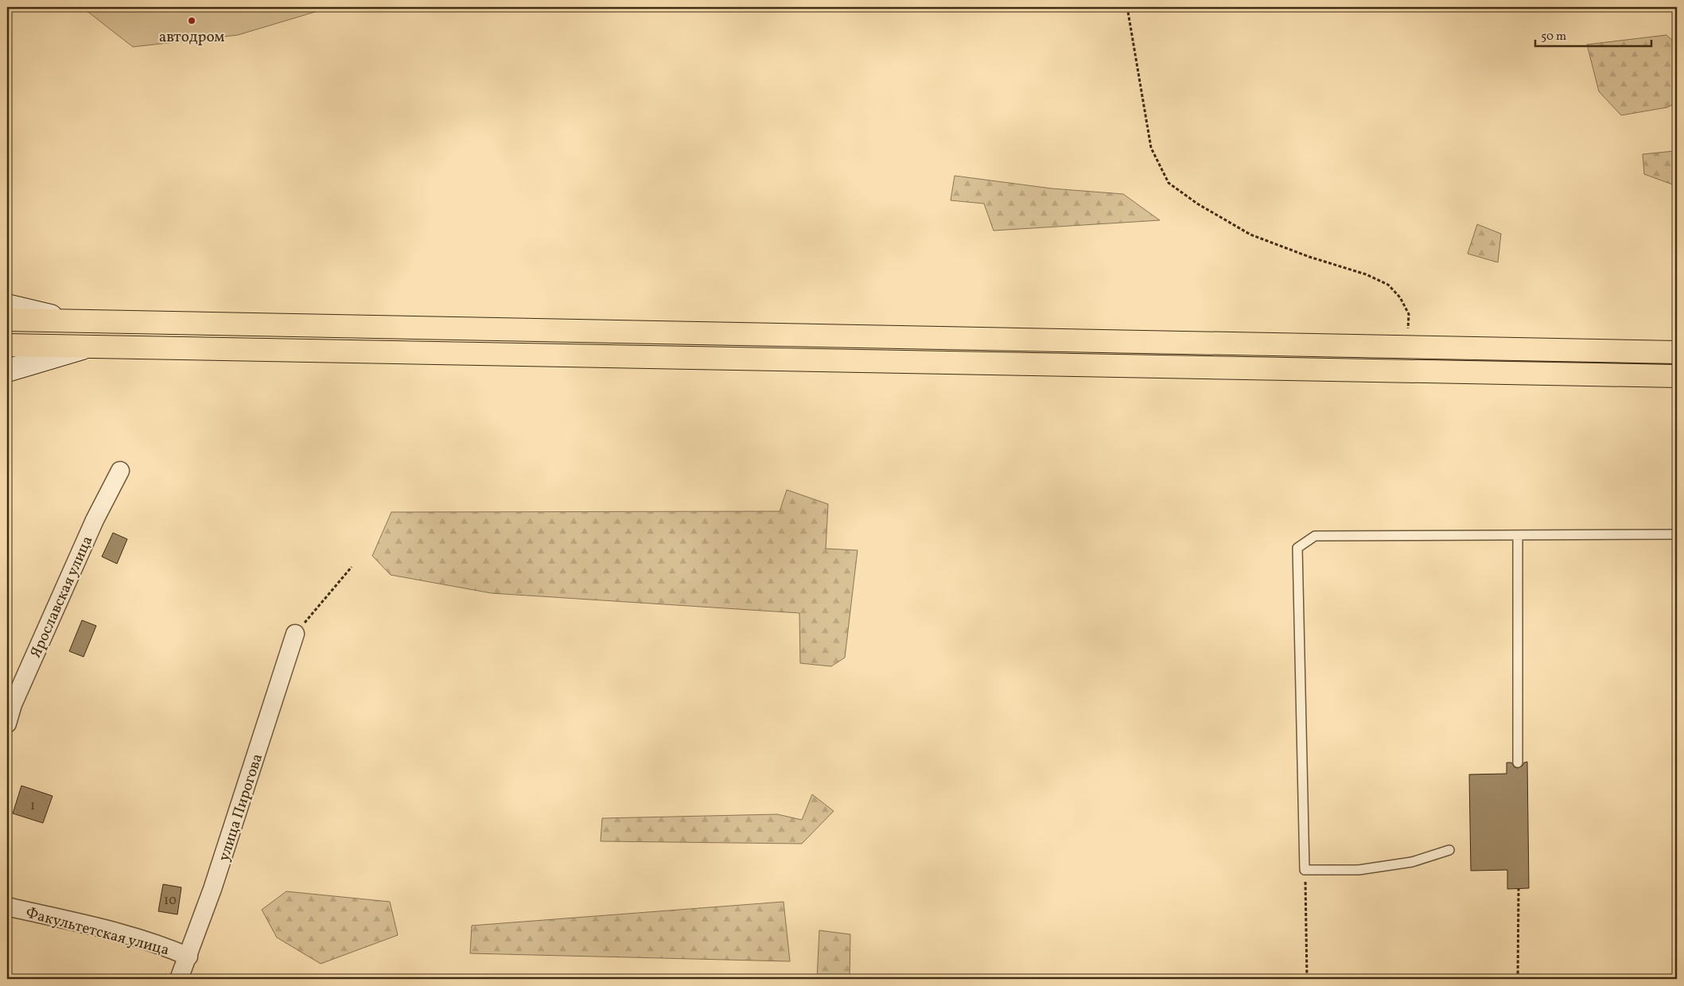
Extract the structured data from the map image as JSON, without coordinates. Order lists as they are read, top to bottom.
{
  "streets": {
    "street": ["Ярославская улица", "улица Пирогова", "Факультетская улица"]
  },
  "crossings": [
    ["улица Пирогова", "Факультетская улица"]
  ],
  "places": ["автодром"],
  "house_numbers": ["1", "10"],
  "scale_bar": "50 m"
}
